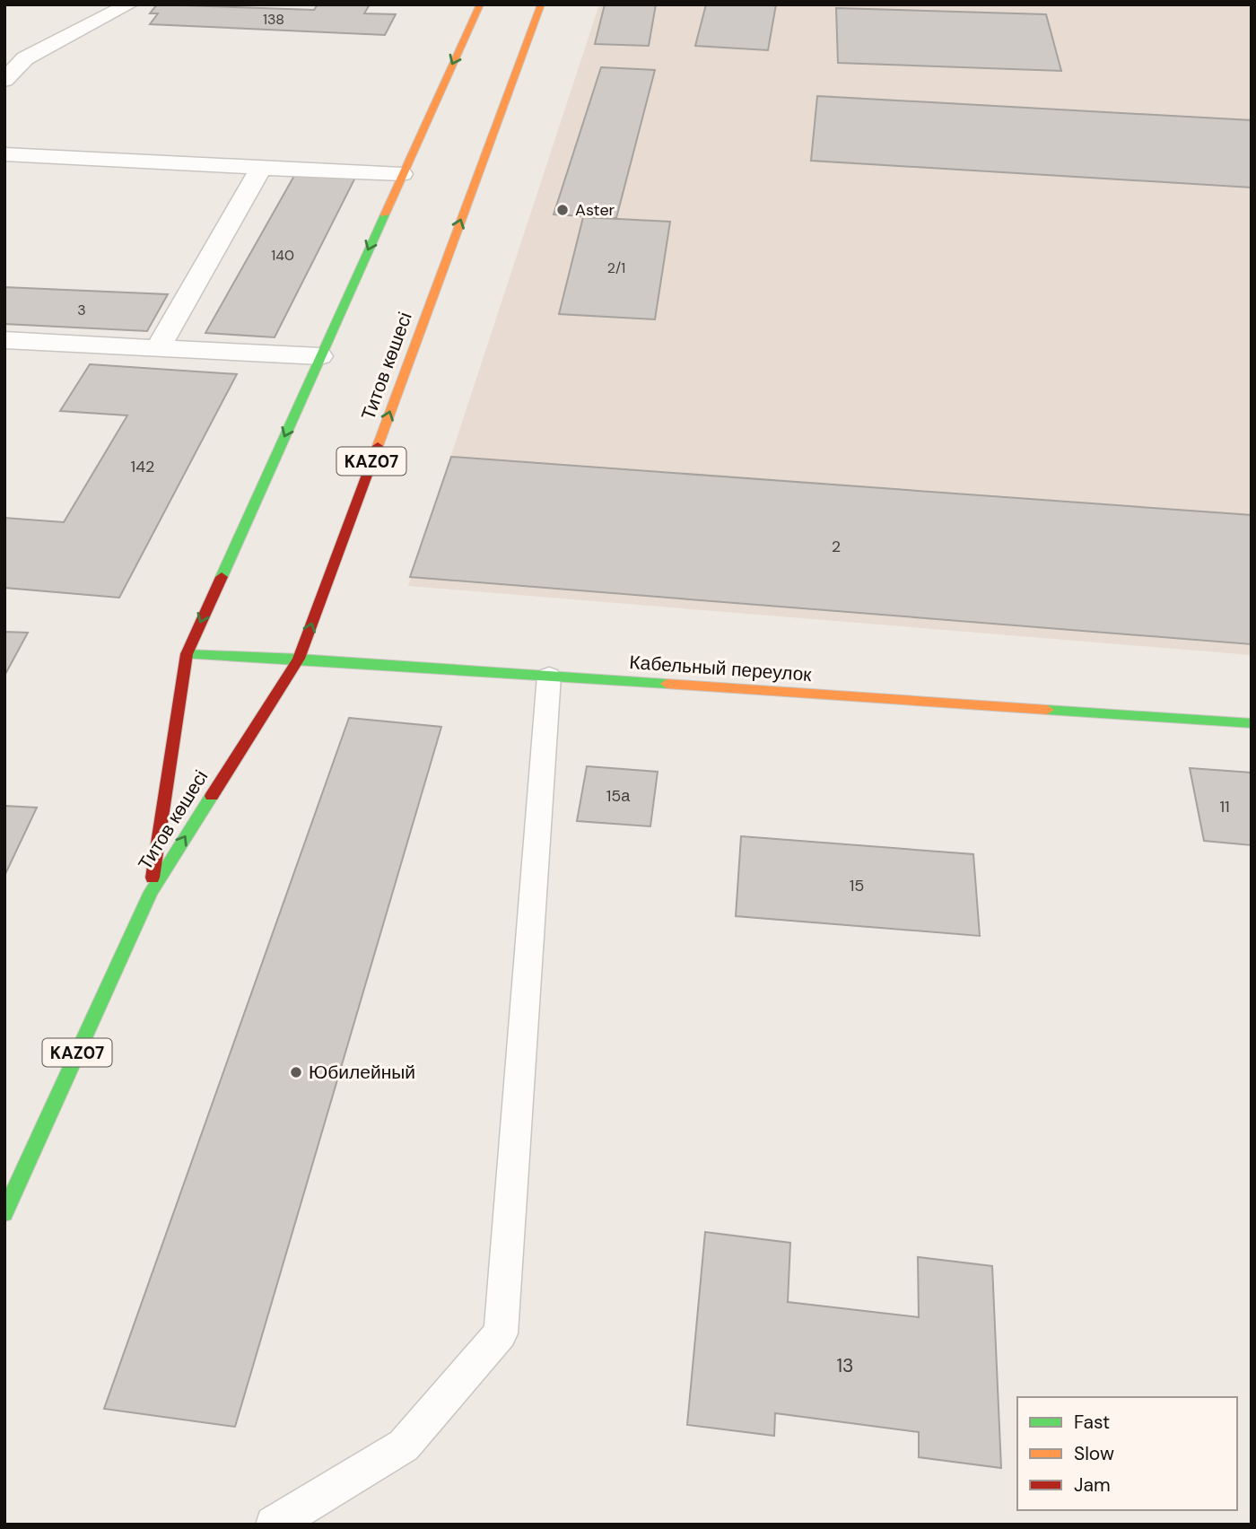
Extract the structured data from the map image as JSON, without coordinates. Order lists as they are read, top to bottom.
{
  "streets": {
    "main road": ["Титов көшесі", "KAZ07", "Кабельный переулок"]
  },
  "crossings": [
    ["Титов көшесі", "Кабельный переулок"]
  ],
  "places": ["Aster", "Юбилейный"],
  "house_numbers": [
    "138",
    "140",
    "2/1",
    "3",
    "142",
    "2",
    "15а",
    "11",
    "15",
    "13"
  ],
  "legend": ["Fast", "Slow", "Jam"]
}
